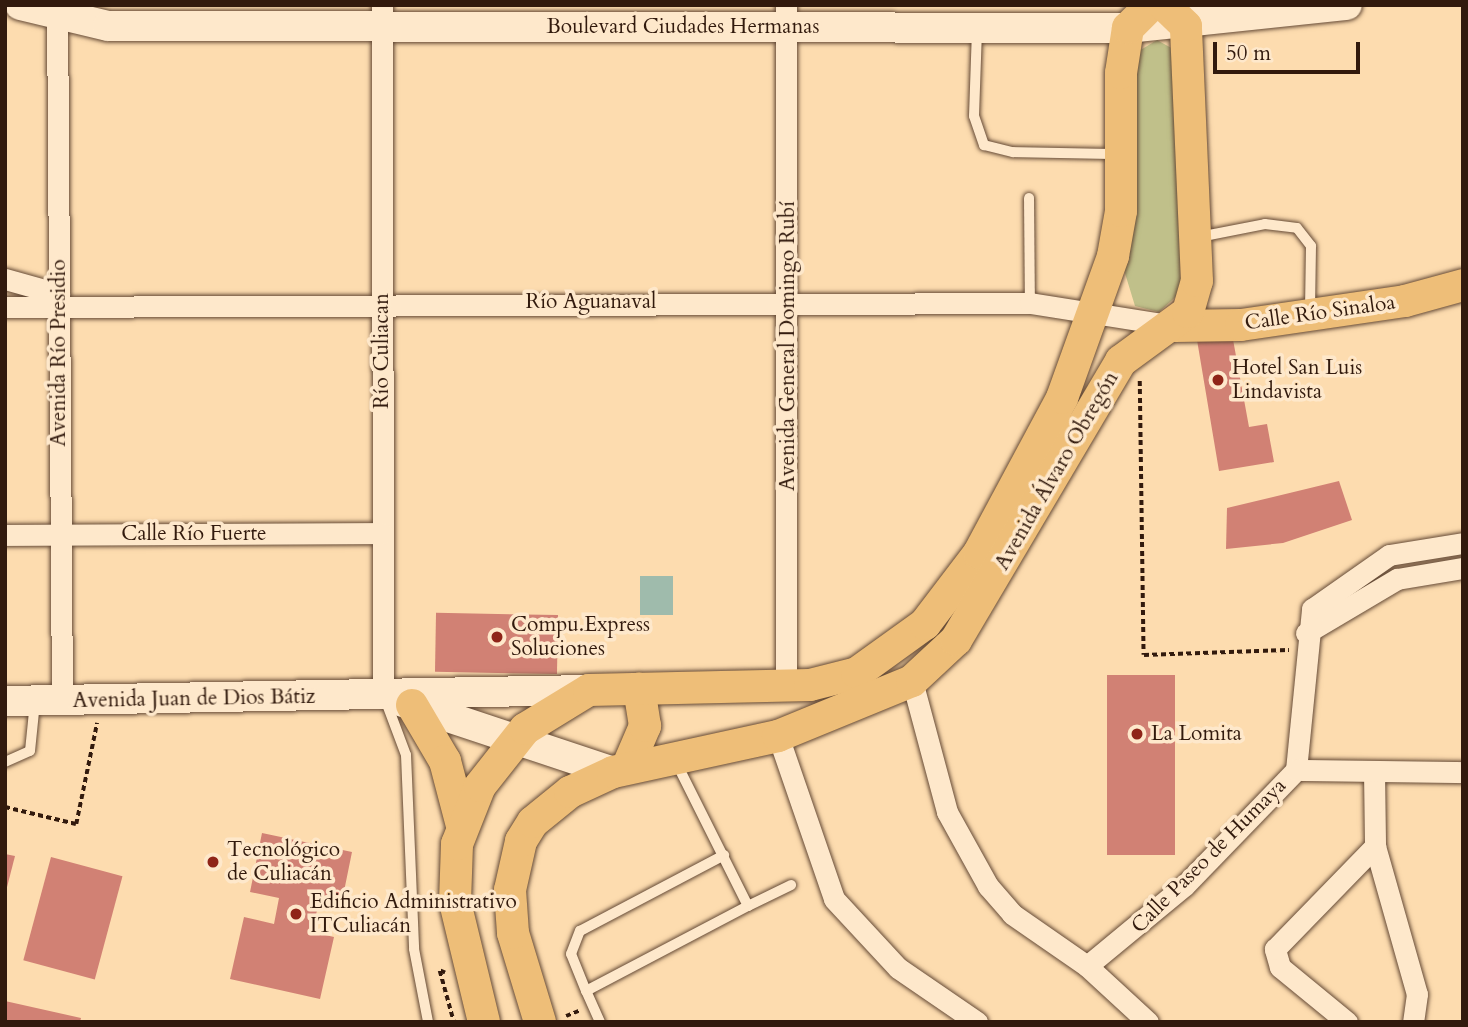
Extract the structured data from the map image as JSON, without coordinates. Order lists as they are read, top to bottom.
{
  "streets": {
    "main road": [
      "Boulevard Ciudades Hermanas",
      "Calle Río Sinaloa",
      "Avenida Álvaro Obregón",
      "Avenida Juan de Dios Bátiz"
    ],
    "street": [
      "Río Aguanaval",
      "Avenida General Domingo Rubí",
      "Río Culiacan",
      "Avenida Río Presidio",
      "Calle Río Fuerte",
      "Calle Paseo de Humaya"
    ]
  },
  "crossings": [
    ["Boulevard Ciudades Hermanas", "Avenida General Domingo Rubí"],
    ["Boulevard Ciudades Hermanas", "Río Culiacan"],
    ["Boulevard Ciudades Hermanas", "Avenida Río Presidio"],
    ["Boulevard Ciudades Hermanas", "Avenida Álvaro Obregón"],
    ["Río Aguanaval", "Calle Río Sinaloa"],
    ["Río Aguanaval", "Avenida General Domingo Rubí"],
    ["Río Aguanaval", "Río Culiacan"],
    ["Río Aguanaval", "Avenida Río Presidio"],
    ["Río Aguanaval", "Avenida Álvaro Obregón"],
    ["Calle Río Sinaloa", "Avenida Álvaro Obregón"],
    ["Avenida General Domingo Rubí", "Avenida Álvaro Obregón"],
    ["Río Culiacan", "Calle Río Fuerte"],
    ["Río Culiacan", "Avenida Juan de Dios Bátiz"],
    ["Avenida Río Presidio", "Calle Río Fuerte"],
    ["Avenida Río Presidio", "Avenida Juan de Dios Bátiz"],
    ["Avenida Álvaro Obregón", "Avenida Juan de Dios Bátiz"]
  ],
  "places": [
    "Hotel San Luis Lindavista",
    "Compu.Express Soluciones",
    "La Lomita",
    "Tecnológico de Culiacán",
    "Edificio Administrativo ITCuliacán"
  ],
  "scale_bar": "50 m"
}
